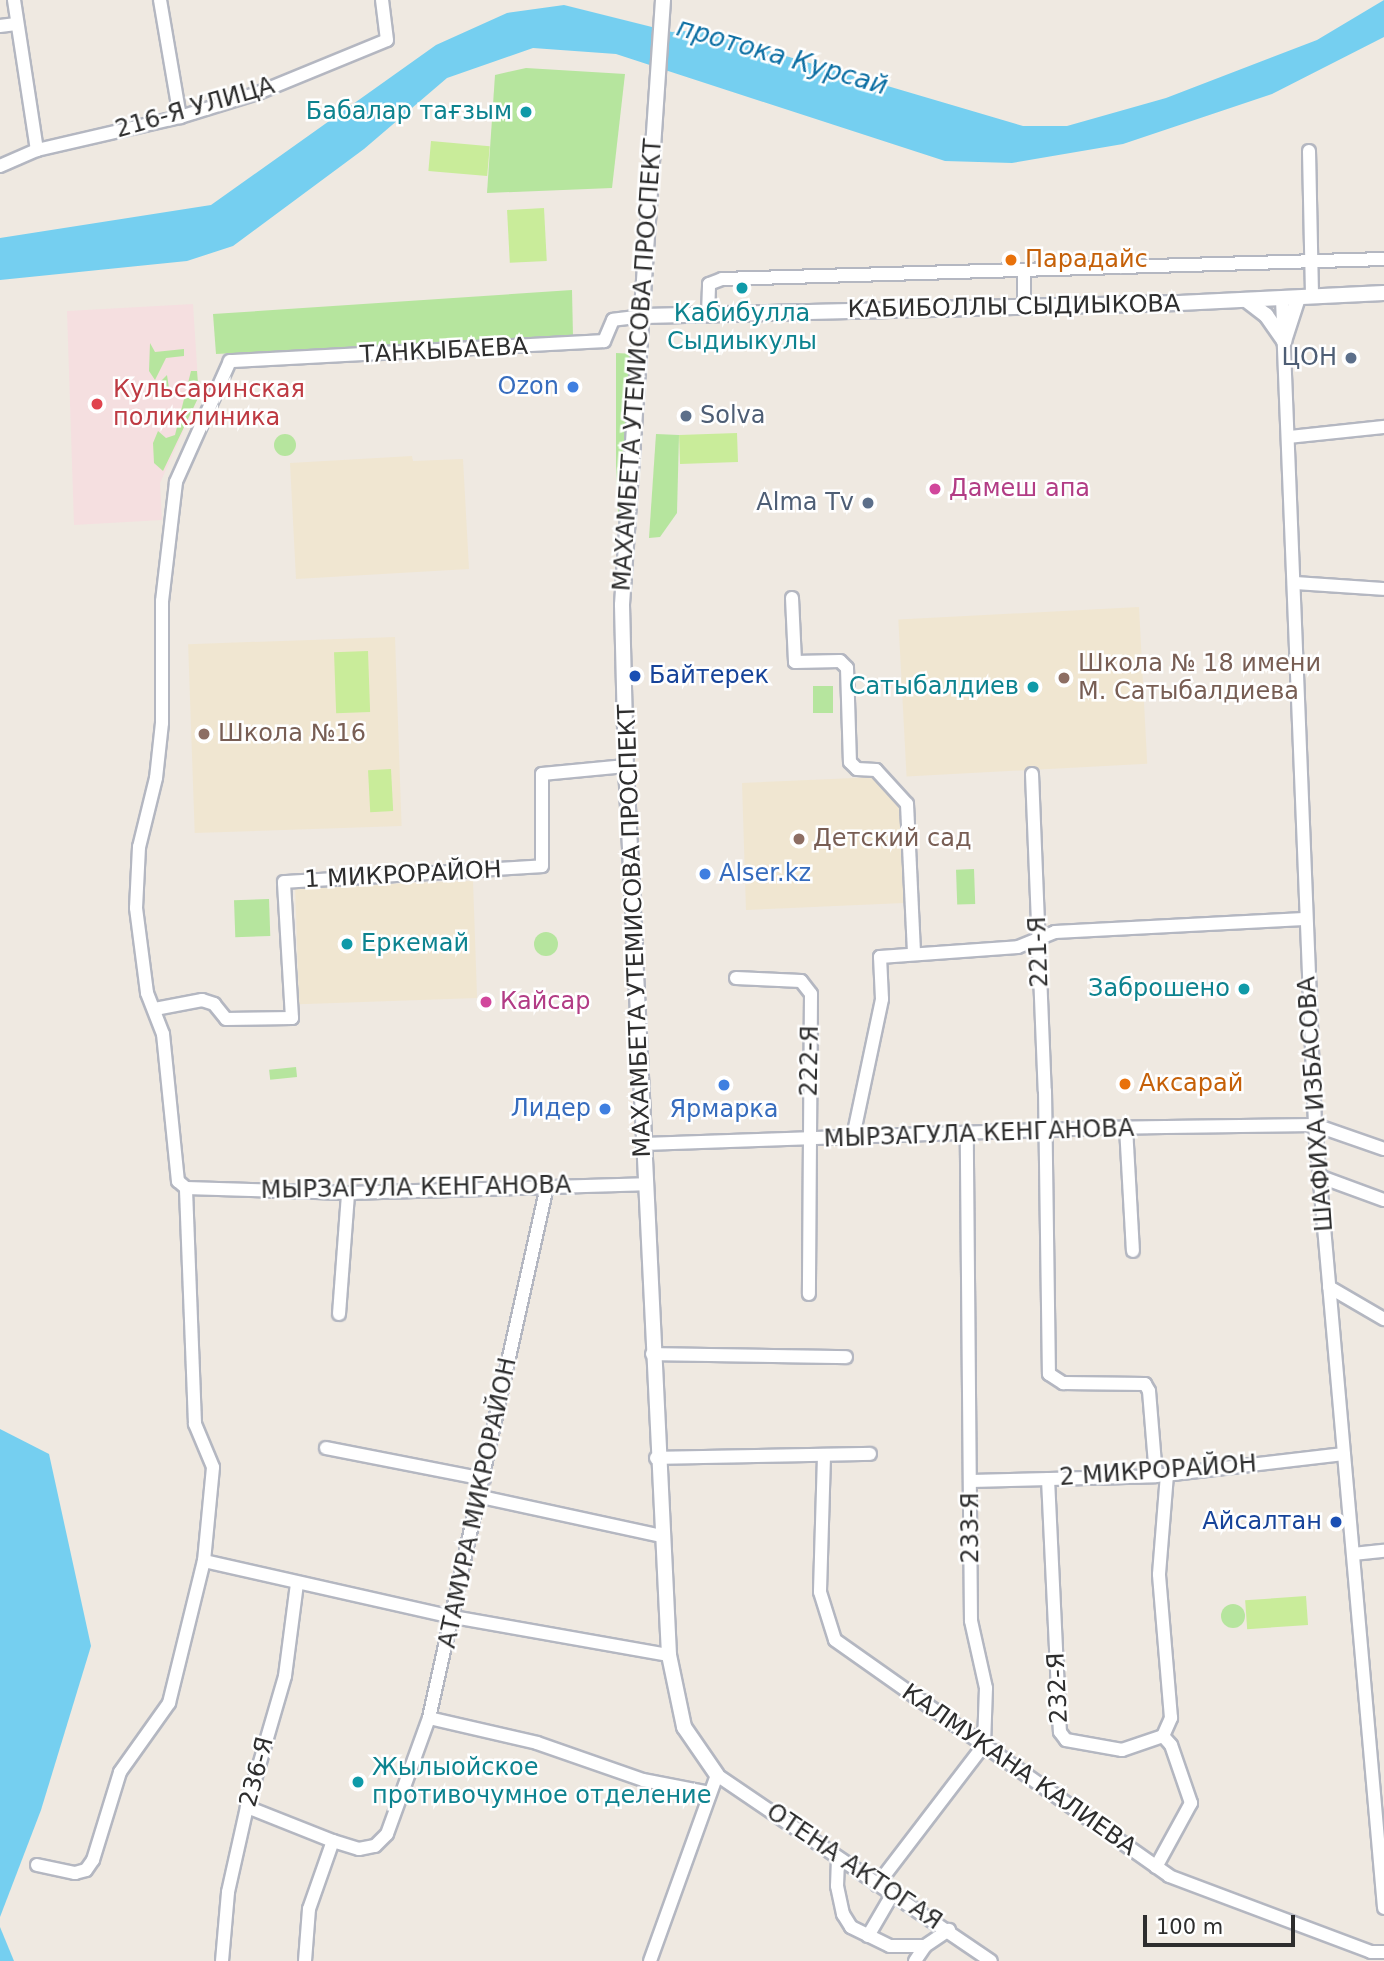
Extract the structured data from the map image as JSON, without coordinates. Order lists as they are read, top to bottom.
{
  "streets": {
    "street": [
      "216-Я УЛИЦА",
      "КАБИБОЛЛЫ СЫДИЫКОВА",
      "ТАНКЫБАЕВА",
      "МАХАМБЕТА УТЕМИСОВА ПРОСПЕКТ",
      "1 МИКРОРАЙОН",
      "221-Я",
      "222-Я",
      "ШАФИХА ИЗБАСОВА",
      "МЫРЗАГУЛА КЕНГАНОВА",
      "2 МИКРОРАЙОН",
      "АТАМУРА МИКРОРАЙОН",
      "233-Я",
      "232-Я",
      "КАЛМУКАНА КАЛИЕВА",
      "236-Я",
      "ОТЕНА АКТОГАЯ"
    ]
  },
  "crossings": [
    ["КАБИБОЛЛЫ СЫДИЫКОВА", "ТАНКЫБАЕВА"],
    ["КАБИБОЛЛЫ СЫДИЫКОВА", "МАХАМБЕТА УТЕМИСОВА ПРОСПЕКТ"],
    ["КАБИБОЛЛЫ СЫДИЫКОВА", "ШАФИХА ИЗБАСОВА"],
    ["ТАНКЫБАЕВА", "МАХАМБЕТА УТЕМИСОВА ПРОСПЕКТ"],
    ["ТАНКЫБАЕВА", "1 МИКРОРАЙОН"],
    ["МАХАМБЕТА УТЕМИСОВА ПРОСПЕКТ", "1 МИКРОРАЙОН"],
    ["МАХАМБЕТА УТЕМИСОВА ПРОСПЕКТ", "МЫРЗАГУЛА КЕНГАНОВА"],
    ["МАХАМБЕТА УТЕМИСОВА ПРОСПЕКТ", "ОТЕНА АКТОГАЯ"],
    ["221-Я", "МЫРЗАГУЛА КЕНГАНОВА"],
    ["222-Я", "МЫРЗАГУЛА КЕНГАНОВА"],
    ["ШАФИХА ИЗБАСОВА", "МЫРЗАГУЛА КЕНГАНОВА"],
    ["ШАФИХА ИЗБАСОВА", "2 МИКРОРАЙОН"],
    ["МЫРЗАГУЛА КЕНГАНОВА", "АТАМУРА МИКРОРАЙОН"],
    ["МЫРЗАГУЛА КЕНГАНОВА", "233-Я"],
    ["2 МИКРОРАЙОН", "233-Я"],
    ["2 МИКРОРАЙОН", "232-Я"],
    ["233-Я", "КАЛМУКАНА КАЛИЕВА"]
  ],
  "water": ["протока Курсай"],
  "places": [
    "Бабалар тағзым",
    "Парадайс",
    "Кабибулла Сыдиыкулы",
    "ЦОН",
    "Ozon",
    "Кульсаринская поликлиника",
    "Solva",
    "Дамеш апа",
    "Alma Tv",
    "Байтерек",
    "Школа № 18 имени М. Сатыбалдиева",
    "Сатыбалдиев",
    "Школа №16",
    "Детский сад",
    "Alser.kz",
    "Еркемай",
    "Заброшено",
    "Кайсар",
    "Аксарай",
    "Ярмарка",
    "Лидер",
    "Айсалтан",
    "Жылыойское противочумное отделение"
  ],
  "scale_bar": "100 m"
}
